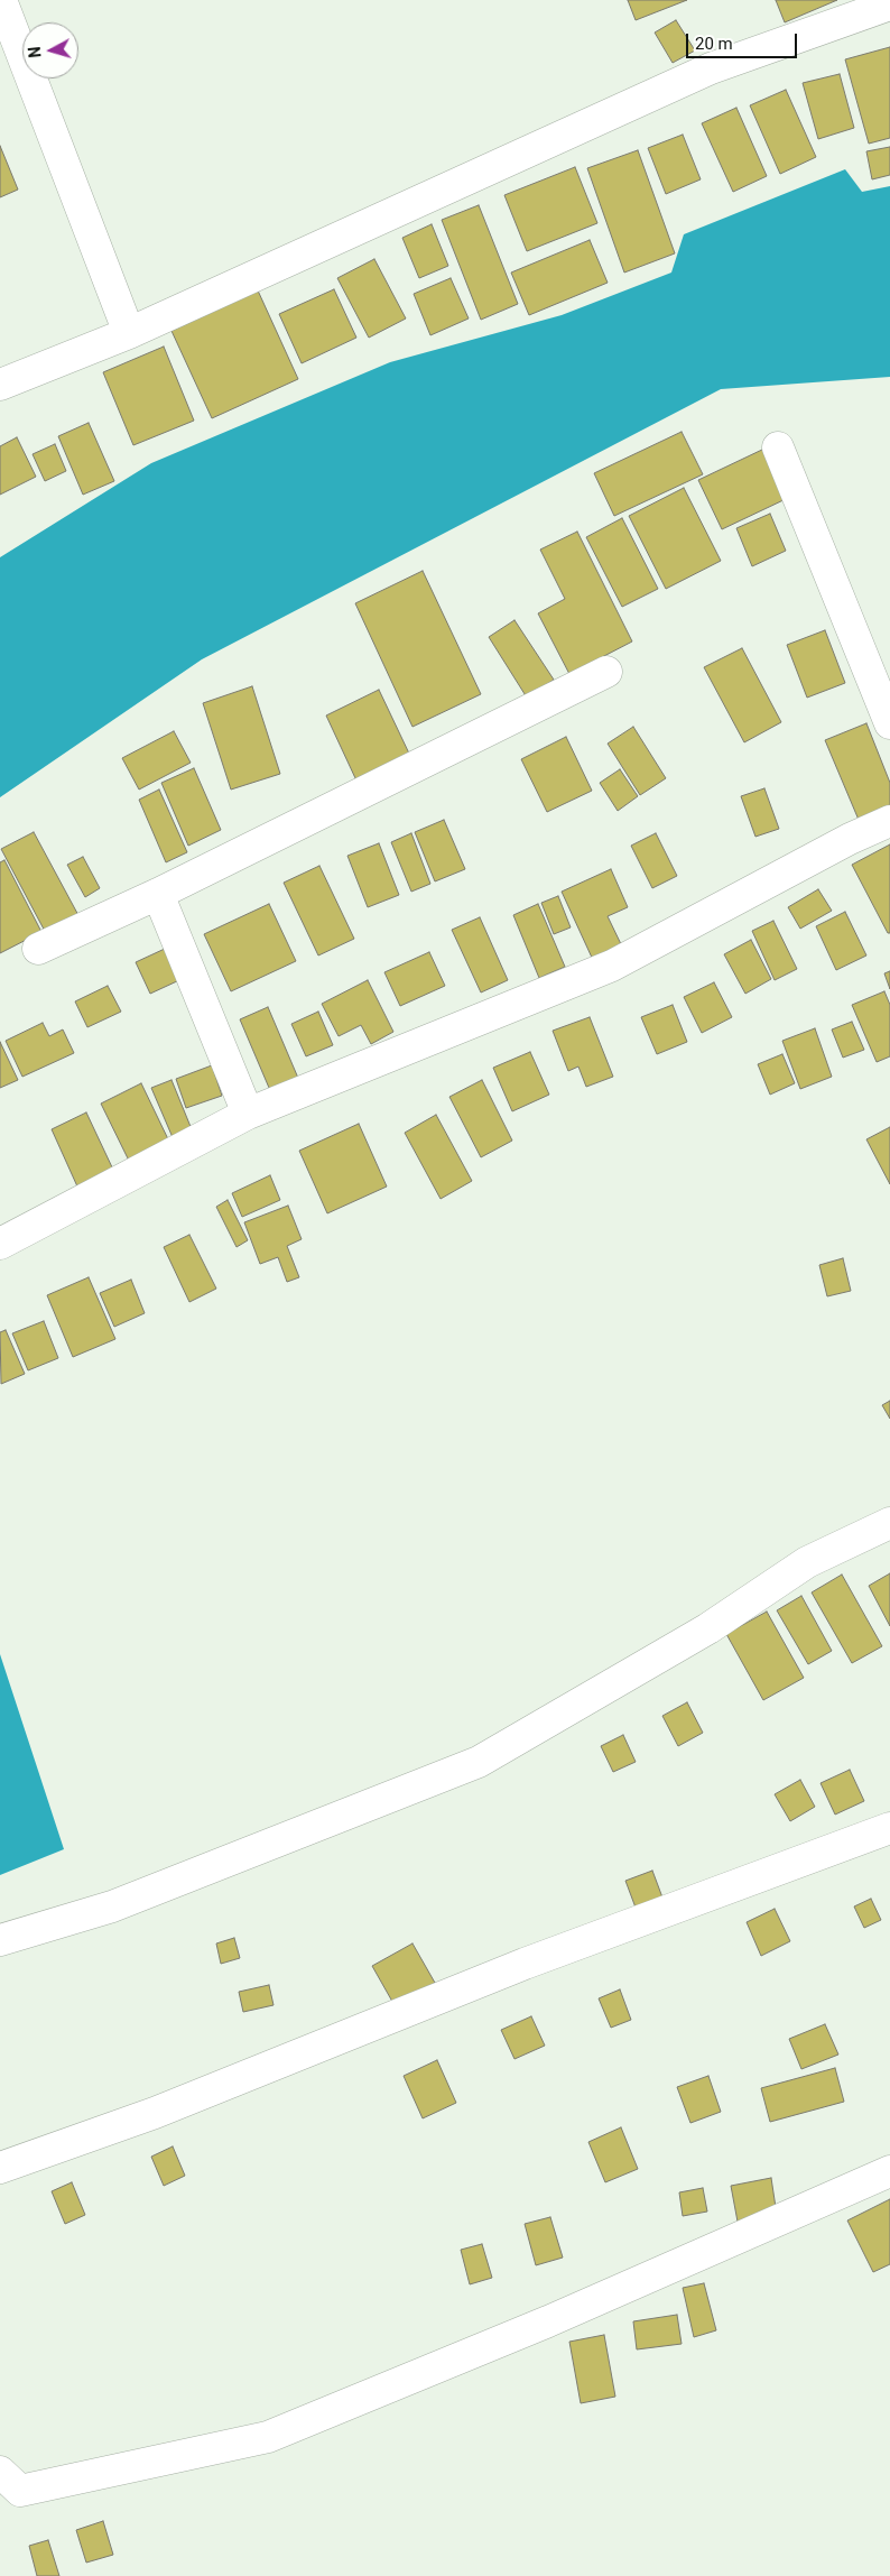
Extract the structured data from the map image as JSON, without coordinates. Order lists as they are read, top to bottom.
{
  "scale_bar": "20 m",
  "north": "left"
}
